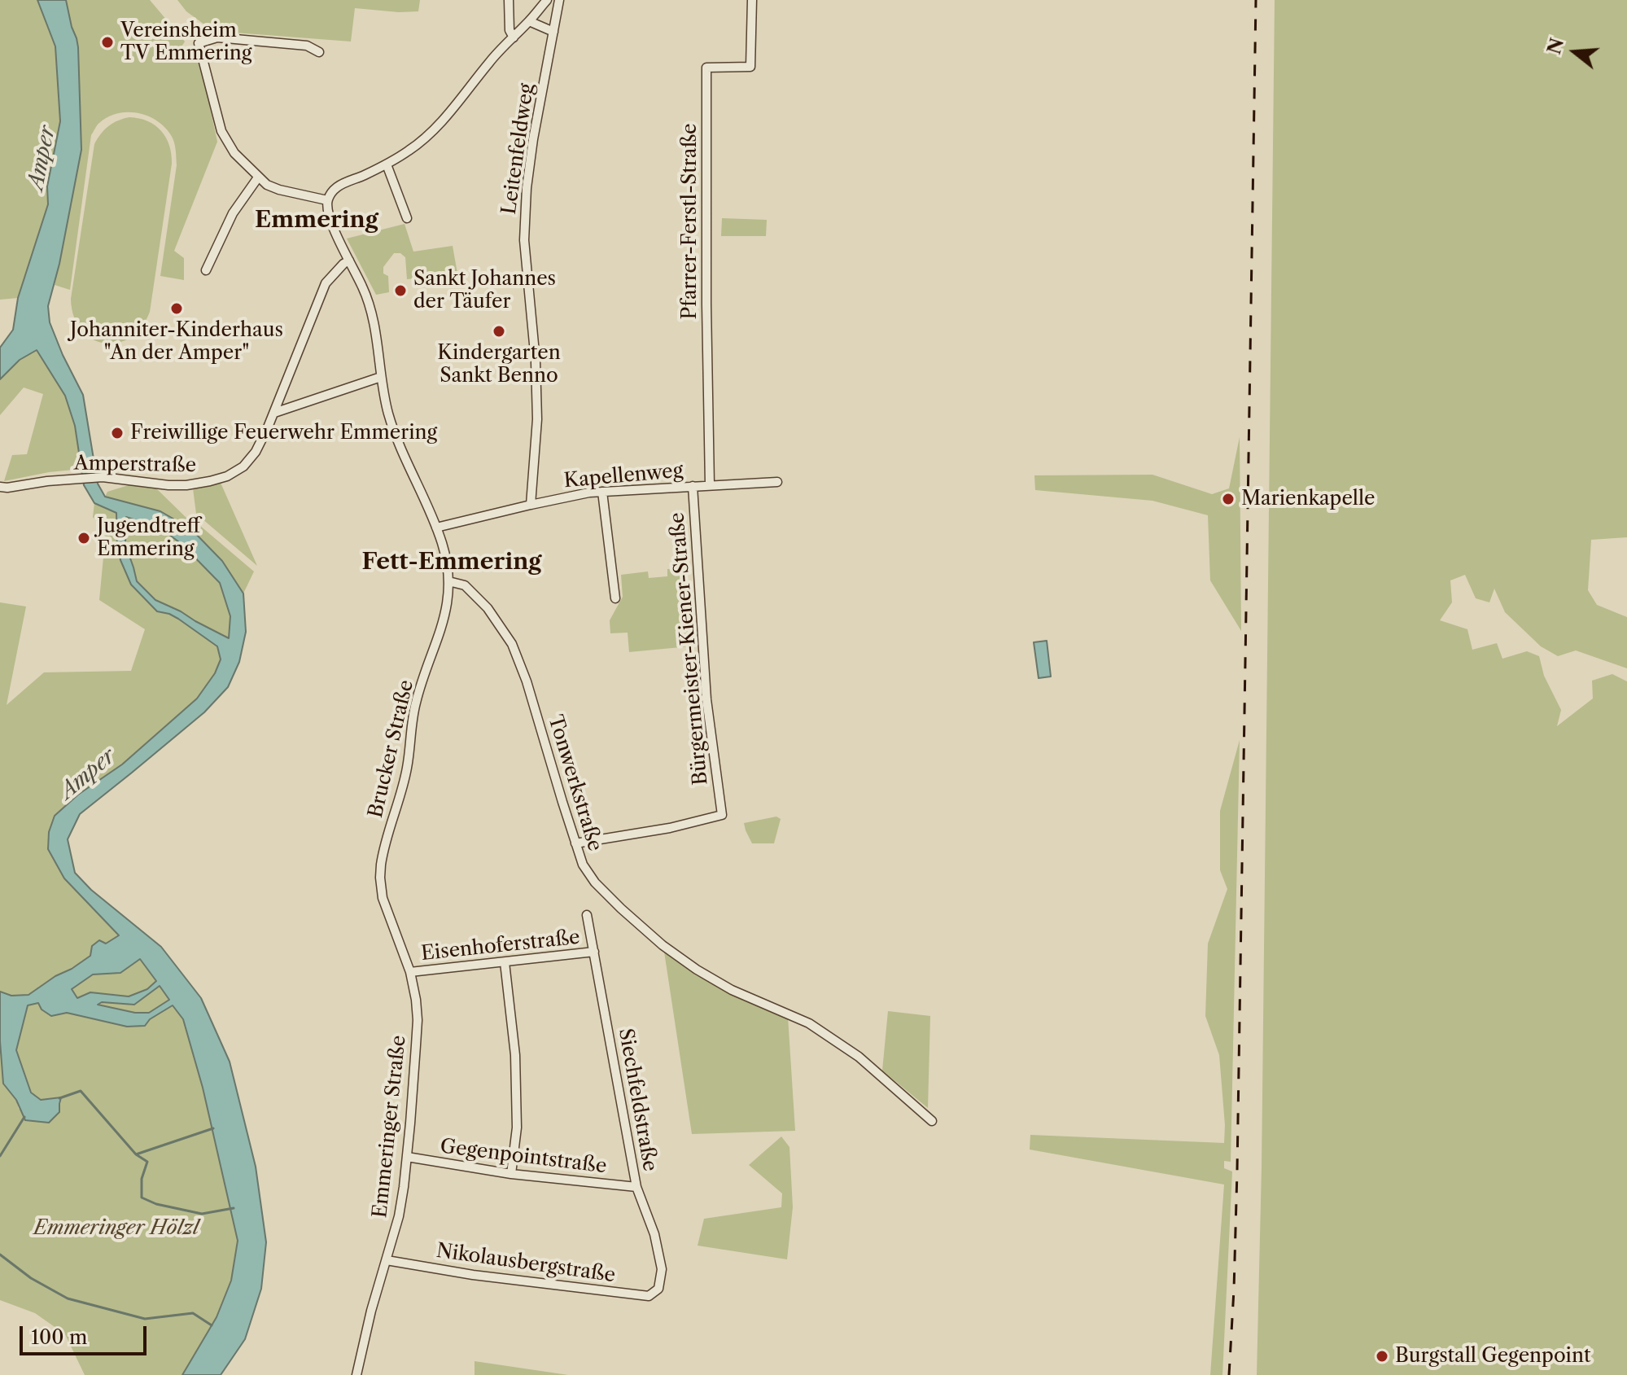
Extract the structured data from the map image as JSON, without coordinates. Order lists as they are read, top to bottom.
{
  "streets": {
    "street": [
      "Leitenfeldweg",
      "Pfarrer-Ferstl-Straße",
      "Amperstraße",
      "Kapellenweg",
      "Bürgermeister-Kiener-Straße",
      "Brucker Straße",
      "Tonwerkstraße",
      "Eisenhoferstraße",
      "Siechfeldstraße",
      "Emmeringer Straße",
      "Gegenpointstraße",
      "Nikolausbergstraße"
    ]
  },
  "crossings": [
    ["Leitenfeldweg", "Kapellenweg"],
    ["Pfarrer-Ferstl-Straße", "Kapellenweg"],
    ["Amperstraße", "Brucker Straße"],
    ["Kapellenweg", "Bürgermeister-Kiener-Straße"],
    ["Kapellenweg", "Brucker Straße"],
    ["Bürgermeister-Kiener-Straße", "Tonwerkstraße"],
    ["Brucker Straße", "Tonwerkstraße"],
    ["Brucker Straße", "Emmeringer Straße"],
    ["Eisenhoferstraße", "Siechfeldstraße"],
    ["Eisenhoferstraße", "Emmeringer Straße"],
    ["Siechfeldstraße", "Gegenpointstraße"],
    ["Siechfeldstraße", "Nikolausbergstraße"],
    ["Emmeringer Straße", "Gegenpointstraße"],
    ["Emmeringer Straße", "Nikolausbergstraße"]
  ],
  "districts": ["Emmering", "Fett-Emmering"],
  "water": ["Amper"],
  "parks": ["Emmeringer Hölzl"],
  "places": [
    "Vereinsheim TV Emmering",
    "Sankt Johannes der Täufer",
    "Johanniter-Kinderhaus \"An der Amper\"",
    "Kindergarten Sankt Benno",
    "Freiwillige Feuerwehr Emmering",
    "Marienkapelle",
    "Jugendtreff Emmering",
    "Burgstall Gegenpoint"
  ],
  "scale_bar": "100 m",
  "north": "left"
}
